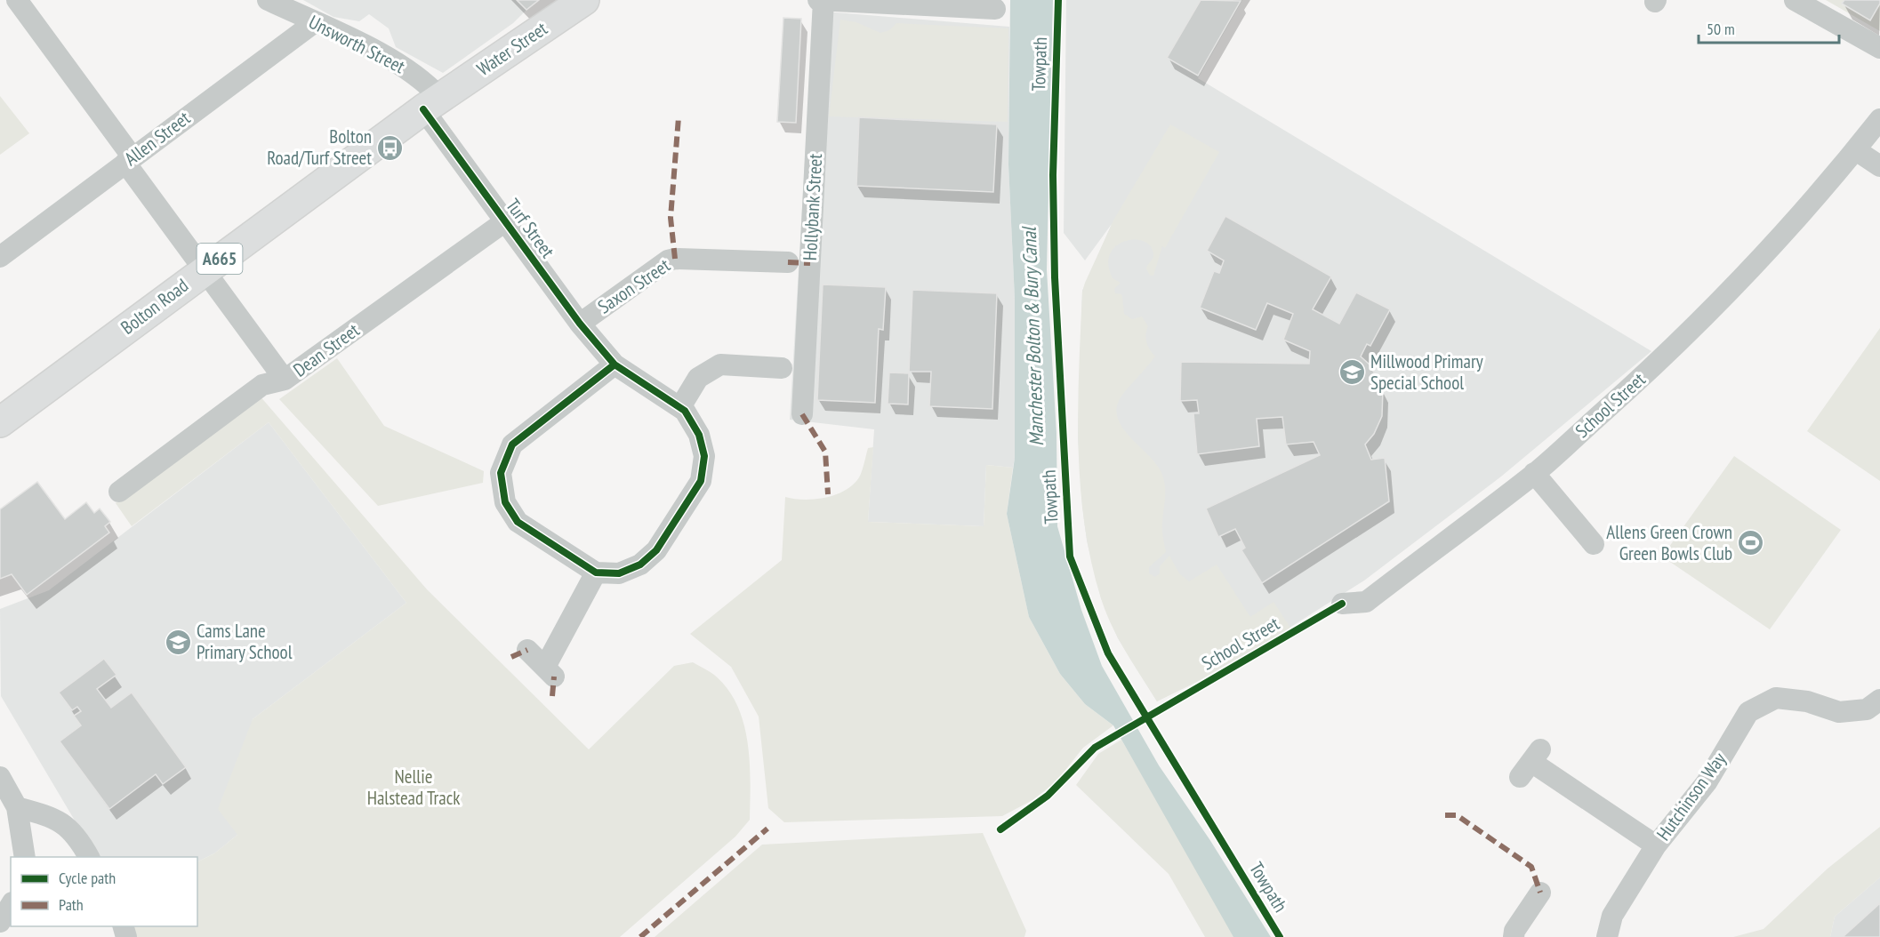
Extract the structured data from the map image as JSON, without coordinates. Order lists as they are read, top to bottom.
{
  "streets": {
    "main road": ["Water Street", "A665", "Bolton Road"],
    "street": [
      "Unsworth Street",
      "Allen Street",
      "Hollybank Street",
      "Turf Street",
      "Saxon Street",
      "Dean Street",
      "School Street",
      "Hutchinson Way"
    ],
    "cycle path": ["Towpath"]
  },
  "crossings": [
    ["Unsworth Street", "Water Street"],
    ["Unsworth Street", "Allen Street"],
    ["Unsworth Street", "Turf Street"],
    ["Unsworth Street", "Bolton Road"],
    ["Water Street", "Turf Street"],
    ["Water Street", "Bolton Road"],
    ["Turf Street", "Saxon Street"],
    ["Turf Street", "Bolton Road"],
    ["Turf Street", "Dean Street"]
  ],
  "water": ["Manchester Bolton & Bury Canal"],
  "parks": ["Nellie Halstead Track"],
  "places": {
    "bus stop": ["Bolton Road/Turf Street"],
    "school or university": ["Millwood Primary Special School", "Cams Lane Primary School"],
    "sports": ["Allens Green Crown Green Bowls Club"]
  },
  "legend": ["Cycle path", "Path"],
  "scale_bar": "50 m"
}
